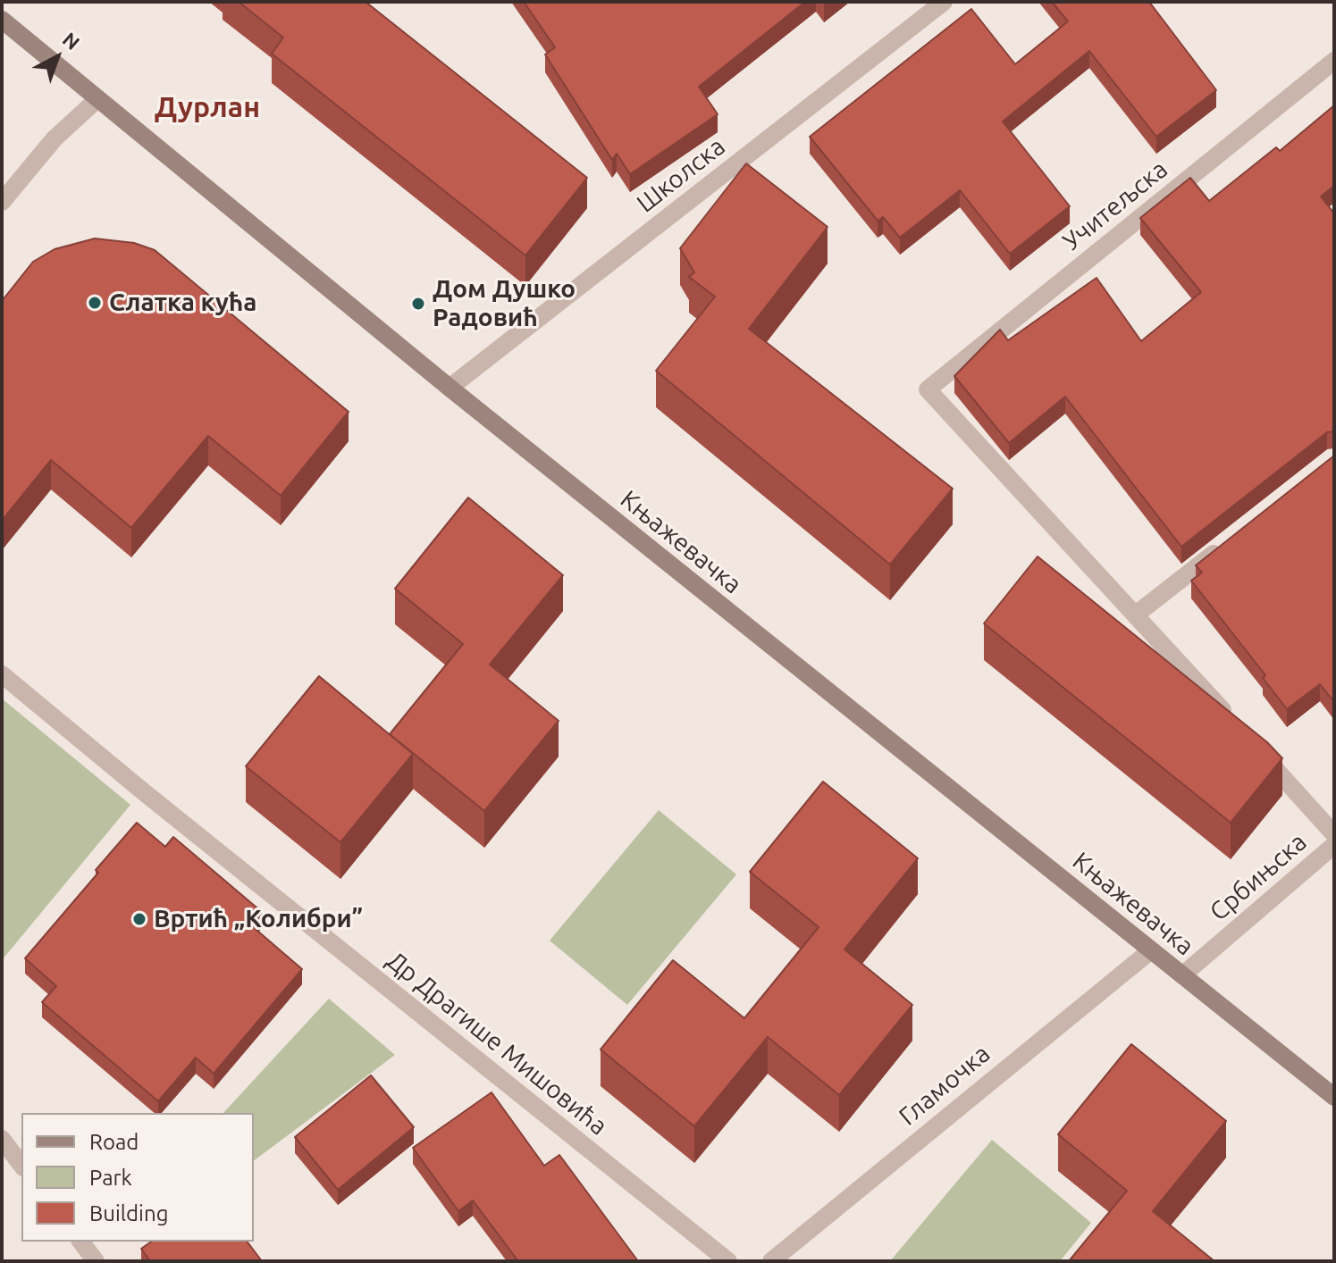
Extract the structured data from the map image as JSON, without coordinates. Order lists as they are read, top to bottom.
{
  "streets": {
    "main road": ["Књажевачка"],
    "street": [
      "Школска",
      "Учитељска",
      "Србињска",
      "Др Драгише Мишовића",
      "Гламочка"
    ]
  },
  "crossings": [
    ["Школска", "Књажевачка"],
    ["Књажевачка", "Србињска"],
    ["Књажевачка", "Гламочка"]
  ],
  "districts": ["Дурлан"],
  "places": ["Слатка кућа", "Дом Душко Радовић", "Вртић „Колибри”"],
  "legend": ["Road", "Park", "Building"],
  "north": "top right"
}
